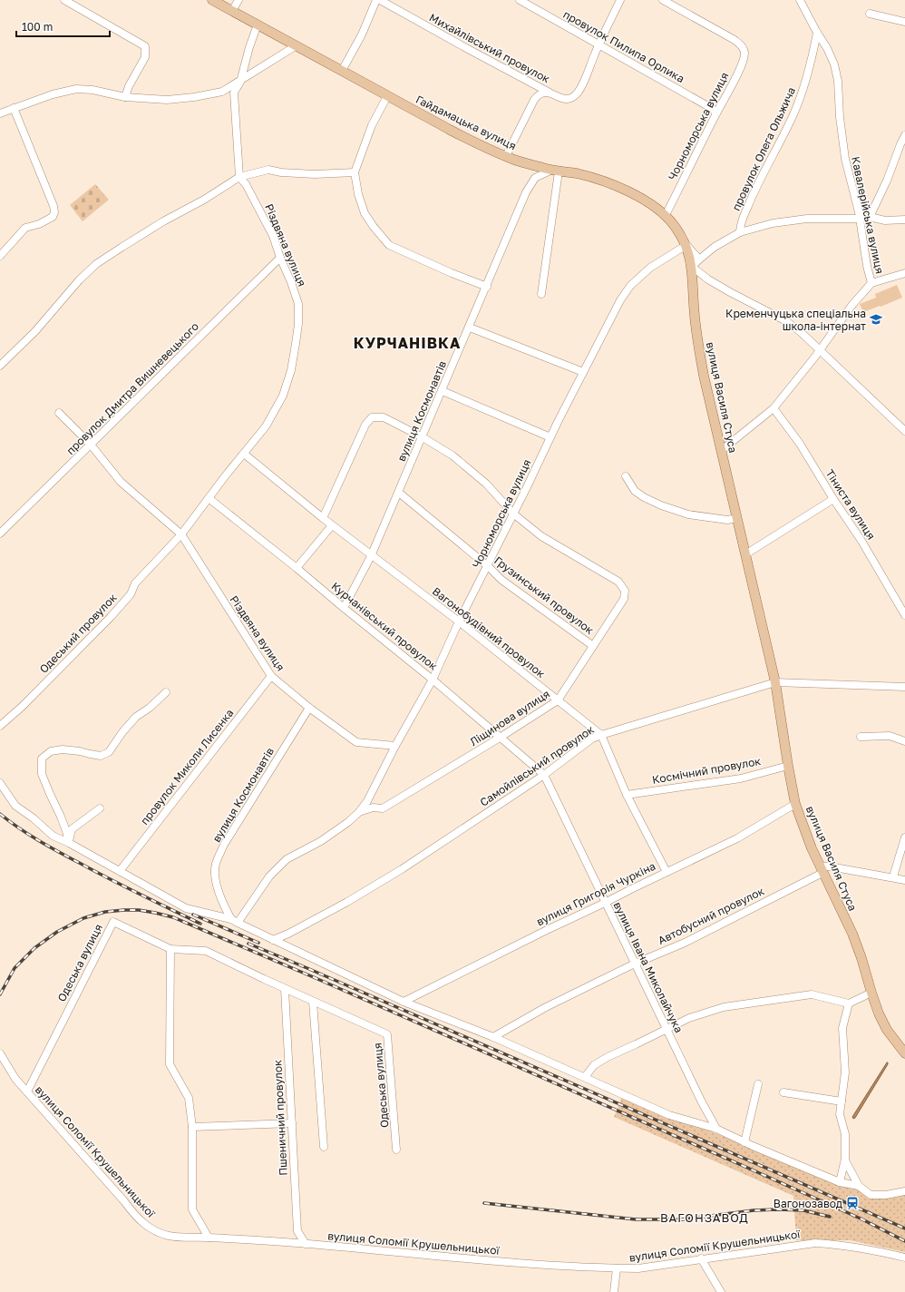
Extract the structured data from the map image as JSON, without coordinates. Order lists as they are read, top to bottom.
{
  "streets": {
    "main road": ["Гайдамацька вулиця", "вулиця Василя Стуса"],
    "street": [
      "провулок Пилипа Орлика",
      "Михайлівський провулок",
      "Чорноморська вулиця",
      "провулок Олега Ольжича",
      "Кавалерійська вулиця",
      "Різдвяна вулиця",
      "провулок Дмитра Вишневецького",
      "вулиця Космонавтів",
      "Тіниста вулиця",
      "Грузинський провулок",
      "Курчанівський провулок",
      "Вагонобудівний провулок",
      "Одеський провулок",
      "Ліщинова вулиця",
      "Самойлівський провулок",
      "провулок Миколи Лисенка",
      "Космічний провулок",
      "вулиця Григорія Чуркіна",
      "Автобусний провулок",
      "Одеська вулиця",
      "вулиця Івана Миколайчука",
      "Пшеничний провулок",
      "вулиця Соломії Крушельницької"
    ]
  },
  "crossings": [
    ["провулок Пилипа Орлика", "Чорноморська вулиця"],
    ["Гайдамацька вулиця", "Чорноморська вулиця"],
    ["Гайдамацька вулиця", "вулиця Василя Стуса"],
    ["Гайдамацька вулиця", "вулиця Космонавтів"],
    ["Чорноморська вулиця", "Різдвяна вулиця"],
    ["Чорноморська вулиця", "вулиця Василя Стуса"],
    ["Чорноморська вулиця", "Грузинський провулок"],
    ["Чорноморська вулиця", "Курчанівський провулок"],
    ["Чорноморська вулиця", "Вагонобудівний провулок"],
    ["Чорноморська вулиця", "Ліщинова вулиця"],
    ["провулок Олега Ольжича", "Кавалерійська вулиця"],
    ["Кавалерійська вулиця", "вулиця Василя Стуса"],
    ["Кавалерійська вулиця", "Тіниста вулиця"],
    ["Різдвяна вулиця", "провулок Дмитра Вишневецького"],
    ["Різдвяна вулиця", "вулиця Космонавтів"],
    ["Різдвяна вулиця", "Курчанівський провулок"],
    ["Різдвяна вулиця", "Вагонобудівний провулок"],
    ["Різдвяна вулиця", "Одеський провулок"],
    ["Різдвяна вулиця", "провулок Миколи Лисенка"],
    ["вулиця Василя Стуса", "Самойлівський провулок"],
    ["вулиця Василя Стуса", "Космічний провулок"],
    ["вулиця Василя Стуса", "вулиця Григорія Чуркіна"],
    ["вулиця Василя Стуса", "Автобусний провулок"],
    ["вулиця Космонавтів", "Грузинський провулок"],
    ["вулиця Космонавтів", "Курчанівський провулок"],
    ["вулиця Космонавтів", "Вагонобудівний провулок"],
    ["вулиця Космонавтів", "Ліщинова вулиця"],
    ["Грузинський провулок", "Ліщинова вулиця"],
    ["Курчанівський провулок", "Ліщинова вулиця"],
    ["Курчанівський провулок", "Самойлівський провулок"],
    ["Курчанівський провулок", "вулиця Івана Миколайчука"],
    ["Вагонобудівний провулок", "Ліщинова вулиця"],
    ["Вагонобудівний провулок", "Самойлівський провулок"],
    ["Вагонобудівний провулок", "Космічний провулок"],
    ["Вагонобудівний провулок", "вулиця Григорія Чуркіна"],
    ["Самойлівський провулок", "вулиця Івана Миколайчука"],
    ["вулиця Григорія Чуркіна", "вулиця Івана Миколайчука"],
    ["Автобусний провулок", "вулиця Івана Миколайчука"],
    ["Одеська вулиця", "Пшеничний провулок"],
    ["Одеська вулиця", "вулиця Соломії Крушельницької"],
    ["Пшеничний провулок", "вулиця Соломії Крушельницької"]
  ],
  "districts": ["КУРЧАНІВКА", "ВАГОНЗАВОД"],
  "places": {
    "school or university": ["Кременчуцька спеціальна школа-інтернат"],
    "station": ["Вагонозавод"]
  },
  "scale_bar": "100 m"
}
